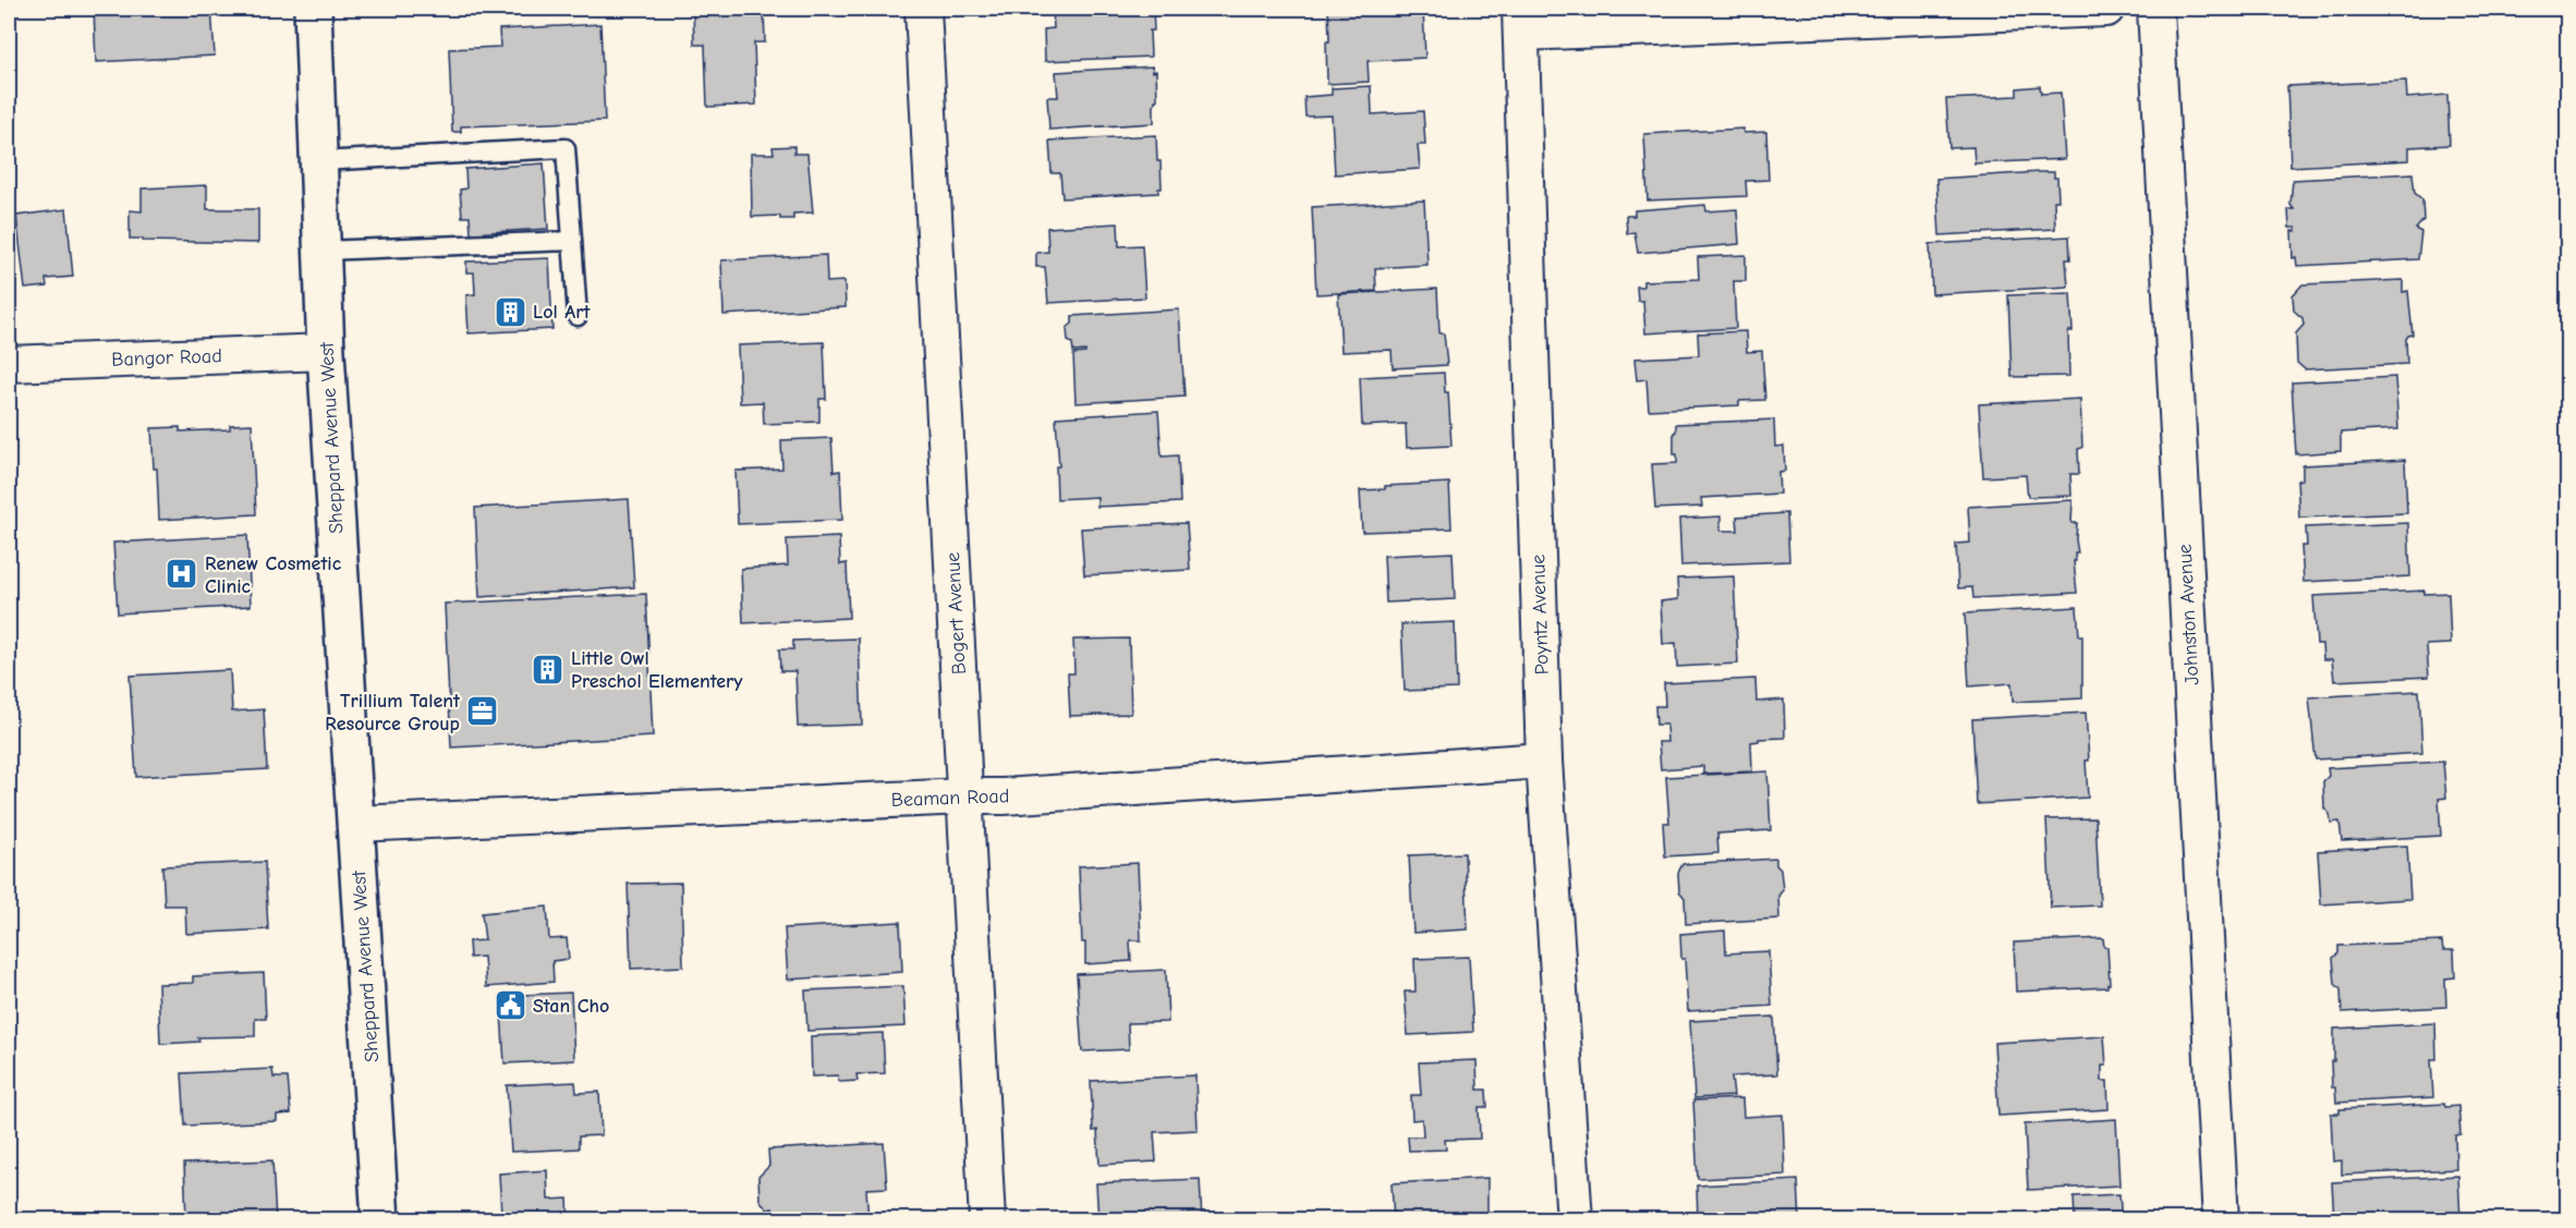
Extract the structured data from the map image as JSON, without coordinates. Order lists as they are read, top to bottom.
{
  "streets": {
    "main road": ["Sheppard Avenue West"],
    "street": [
      "Bangor Road",
      "Bogert Avenue",
      "Poyntz Avenue",
      "Johnston Avenue",
      "Beaman Road"
    ]
  },
  "crossings": [
    ["Bangor Road", "Sheppard Avenue West"],
    ["Sheppard Avenue West", "Beaman Road"],
    ["Bogert Avenue", "Beaman Road"],
    ["Poyntz Avenue", "Beaman Road"]
  ],
  "places": {
    "building": ["Lol Art", "Little Owl Preschol Elementery"],
    "hospital": ["Renew Cosmetic Clinic"],
    "office": ["Trillium Talent Resource Group"],
    "public building": ["Stan Cho"]
  }
}
